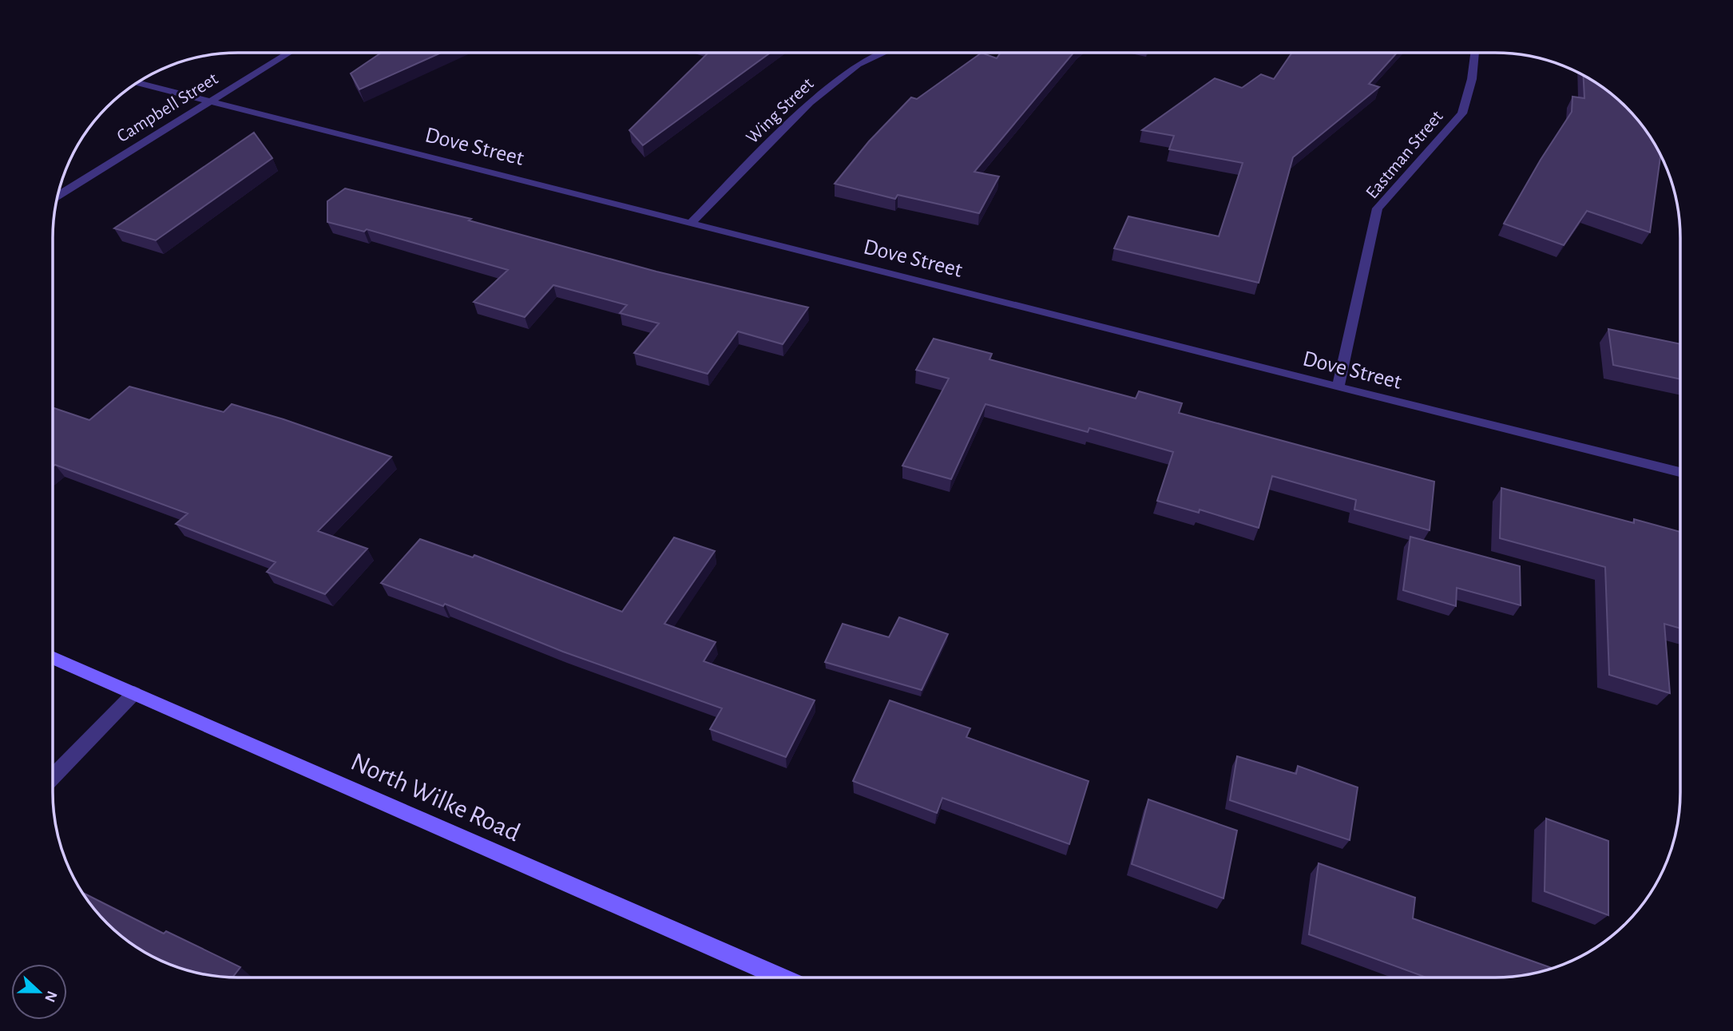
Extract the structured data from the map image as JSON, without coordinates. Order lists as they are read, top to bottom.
{
  "streets": {
    "main road": ["North Wilke Road"],
    "street": [
      "Campbell Street",
      "Wing Street",
      "Dove Street",
      "Eastman Street"
    ]
  },
  "crossings": [
    ["Campbell Street", "Dove Street"],
    ["Wing Street", "Dove Street"],
    ["Dove Street", "Eastman Street"]
  ],
  "north": "right"
}
